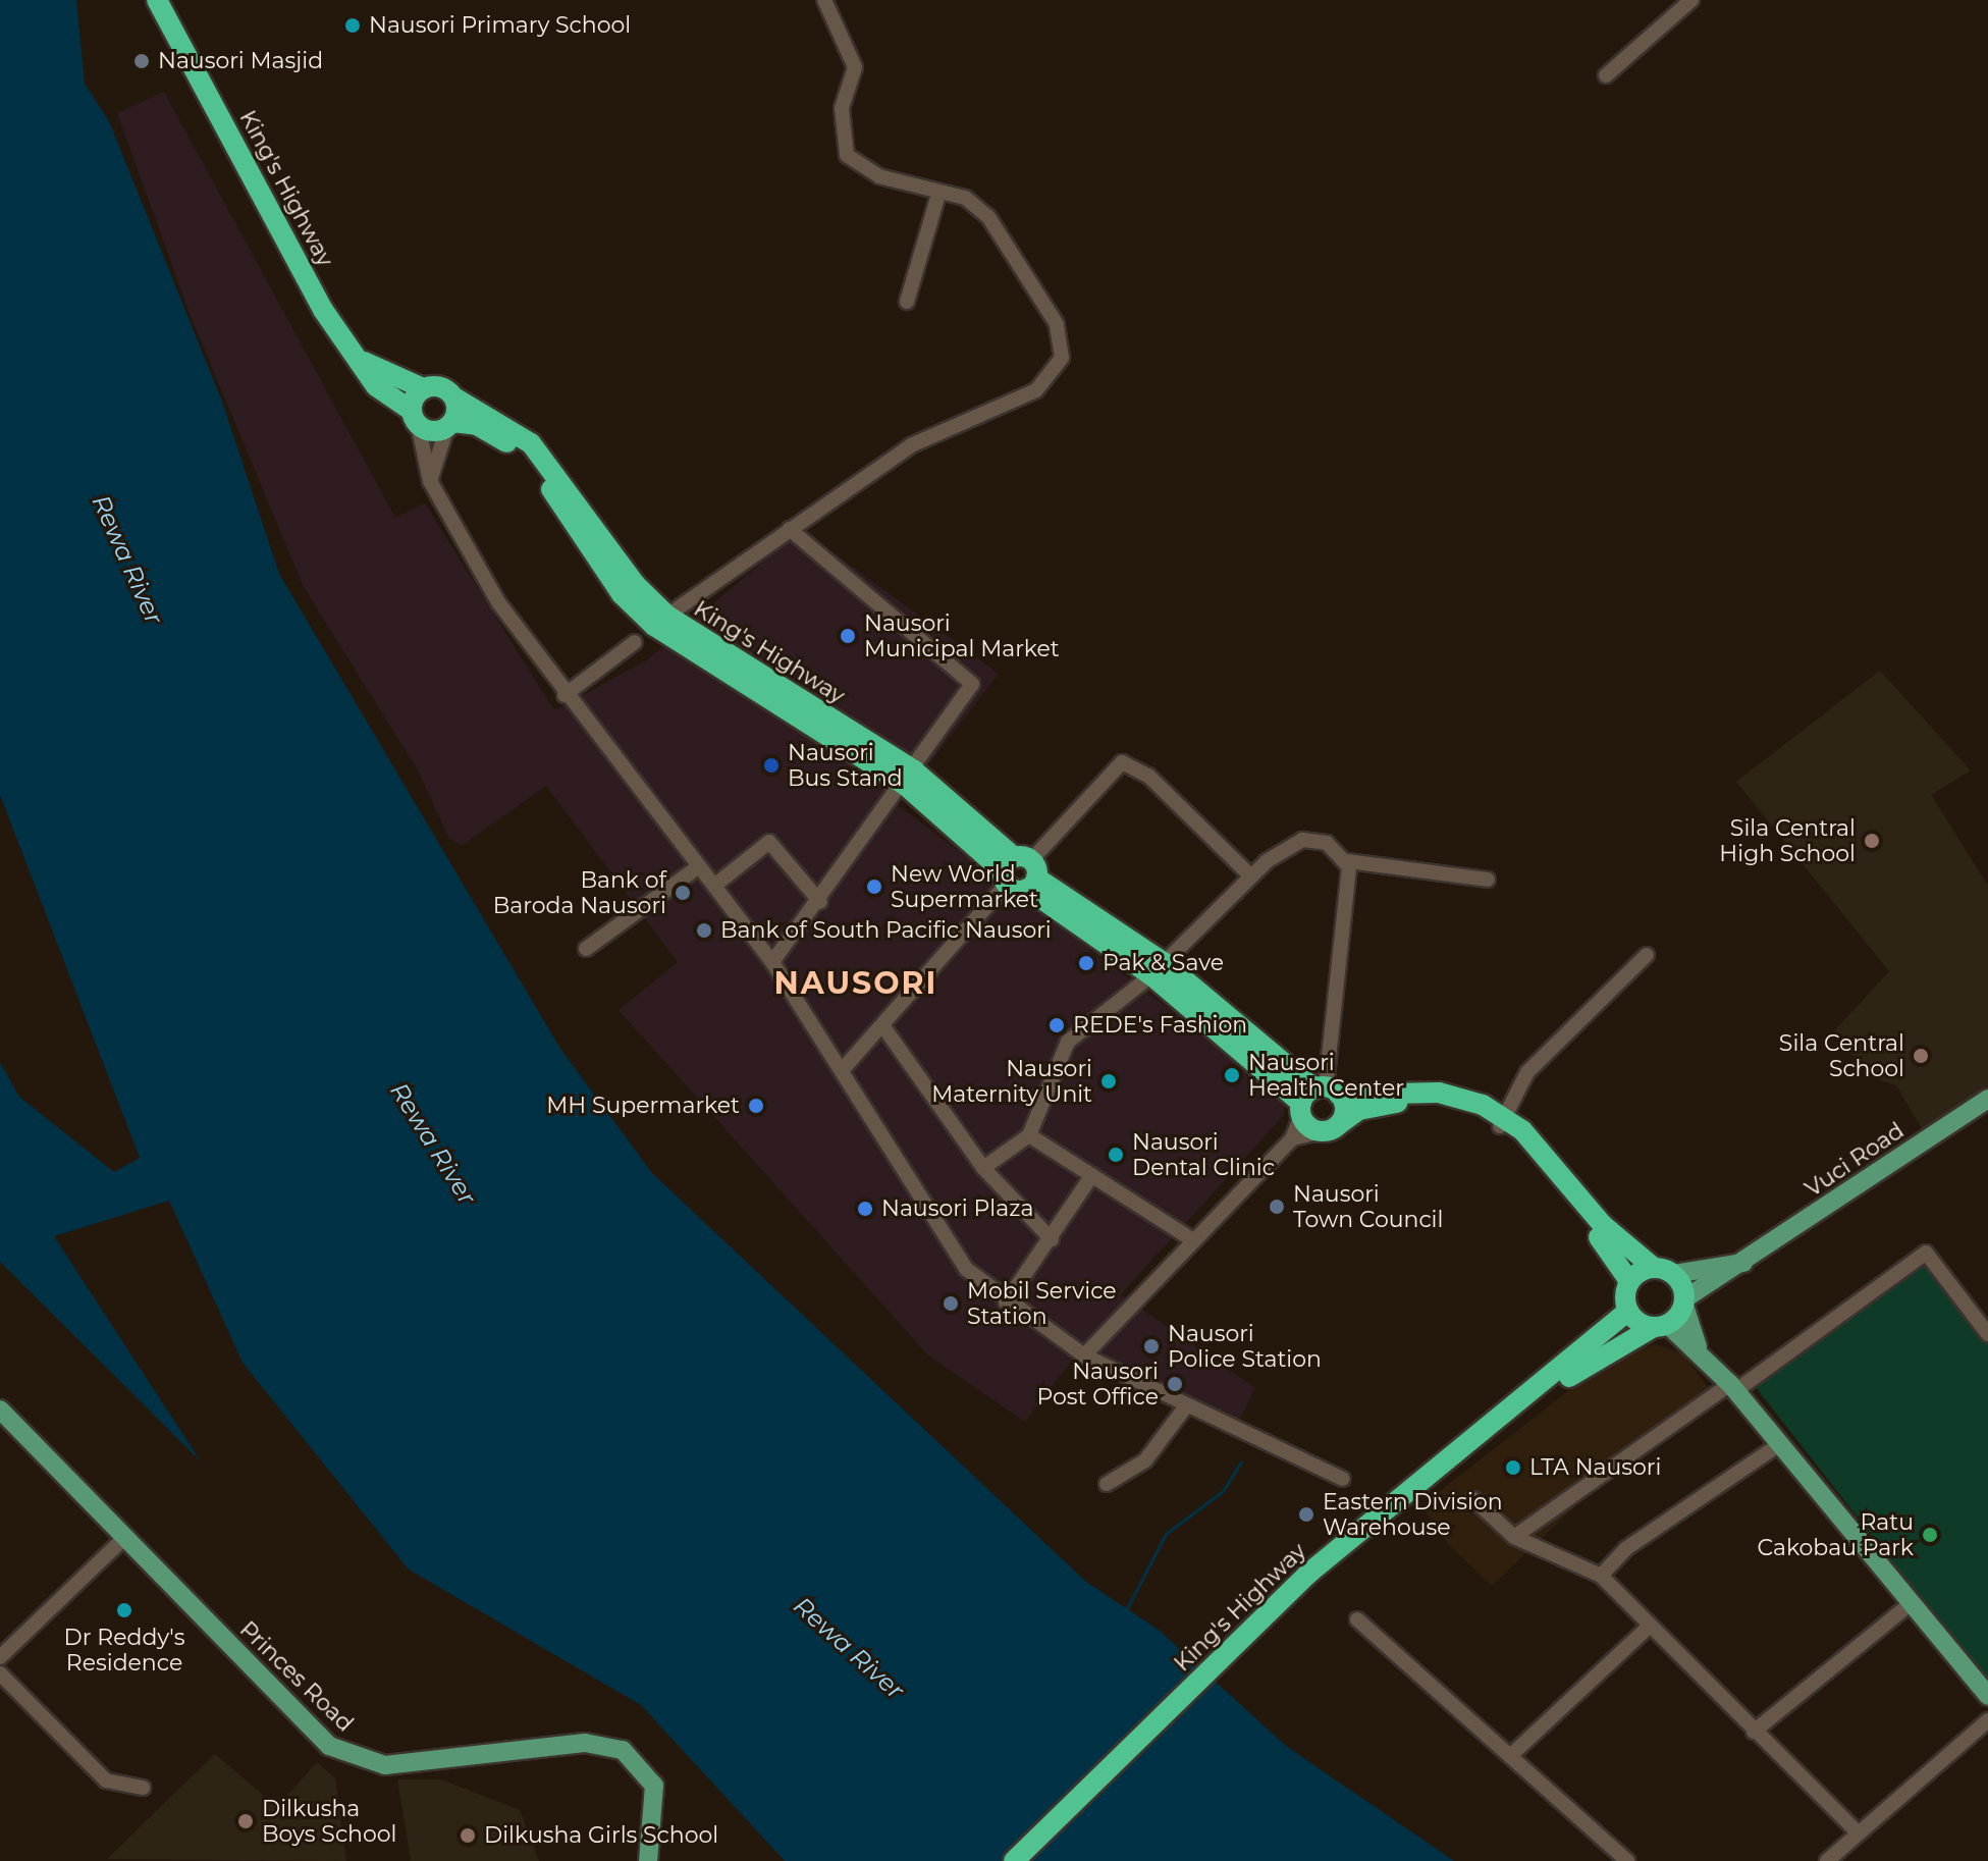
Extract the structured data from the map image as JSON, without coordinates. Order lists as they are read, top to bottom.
{
  "streets": {
    "highway": ["King's Highway"],
    "main road": ["Vuci Road", "Princes Road"]
  },
  "crossings": [
    ["King's Highway", "Vuci Road"]
  ],
  "districts": ["NAUSORI"],
  "water": ["Rewa River"],
  "places": [
    "Nausori Primary School",
    "Nausori Masjid",
    "Nausori Municipal Market",
    "Nausori Bus Stand",
    "Sila Central High School",
    "New World Supermarket",
    "Bank of Baroda Nausori",
    "Bank of South Pacific Nausori",
    "Pak & Save",
    "REDE's Fashion",
    "Sila Central School",
    "Nausori Health Center",
    "Nausori Maternity Unit",
    "MH Supermarket",
    "Nausori Dental Clinic",
    "Nausori Town Council",
    "Nausori Plaza",
    "Mobil Service Station",
    "Nausori Police Station",
    "Nausori Post Office",
    "LTA Nausori",
    "Eastern Division Warehouse",
    "Ratu Cakobau Park",
    "Dr Reddy's Residence",
    "Dilkusha Boys School",
    "Dilkusha Girls School"
  ]
}
